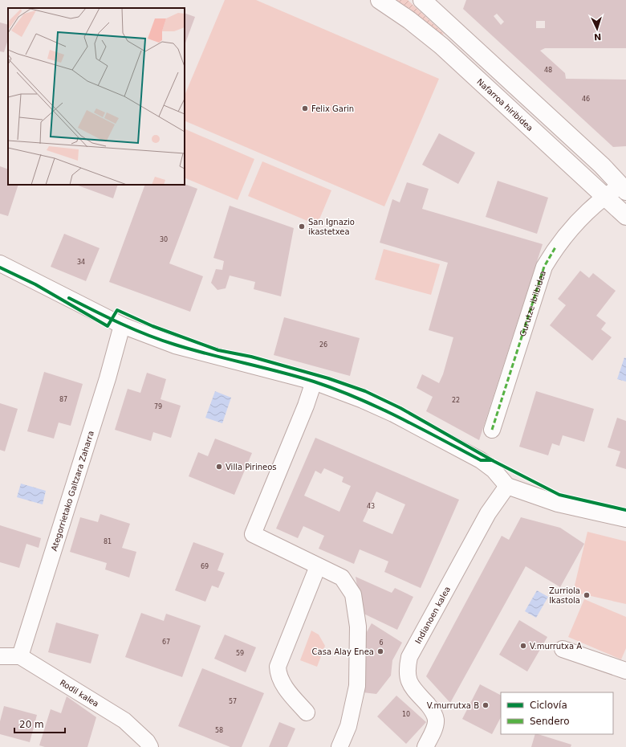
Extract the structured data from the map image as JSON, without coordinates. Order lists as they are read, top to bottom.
{
  "streets": {
    "main road": ["Nafarroa hiribidea"],
    "street": [
      "Gurutze ibilbidea",
      "Ategorrietako Galtzara Zaharra",
      "Indianoen kalea",
      "Rodil kalea"
    ]
  },
  "crossings": [
    ["Nafarroa hiribidea", "Gurutze ibilbidea"],
    ["Ategorrietako Galtzara Zaharra", "Rodil kalea"]
  ],
  "places": [
    "Felix Garin",
    "San Ignazio ikastetxea",
    "Villa Pirineos",
    "Zurriola Ikastola",
    "V.murrutxa A",
    "Casa Alay Enea",
    "V.murrutxa B"
  ],
  "house_numbers": [
    "48",
    "46",
    "30",
    "34",
    "26",
    "87",
    "22",
    "79",
    "43",
    "81",
    "69",
    "67",
    "6",
    "59",
    "57",
    "10",
    "58"
  ],
  "legend": ["Ciclovía", "Sendero"],
  "scale_bar": "20 m",
  "north": "bottom"
}
